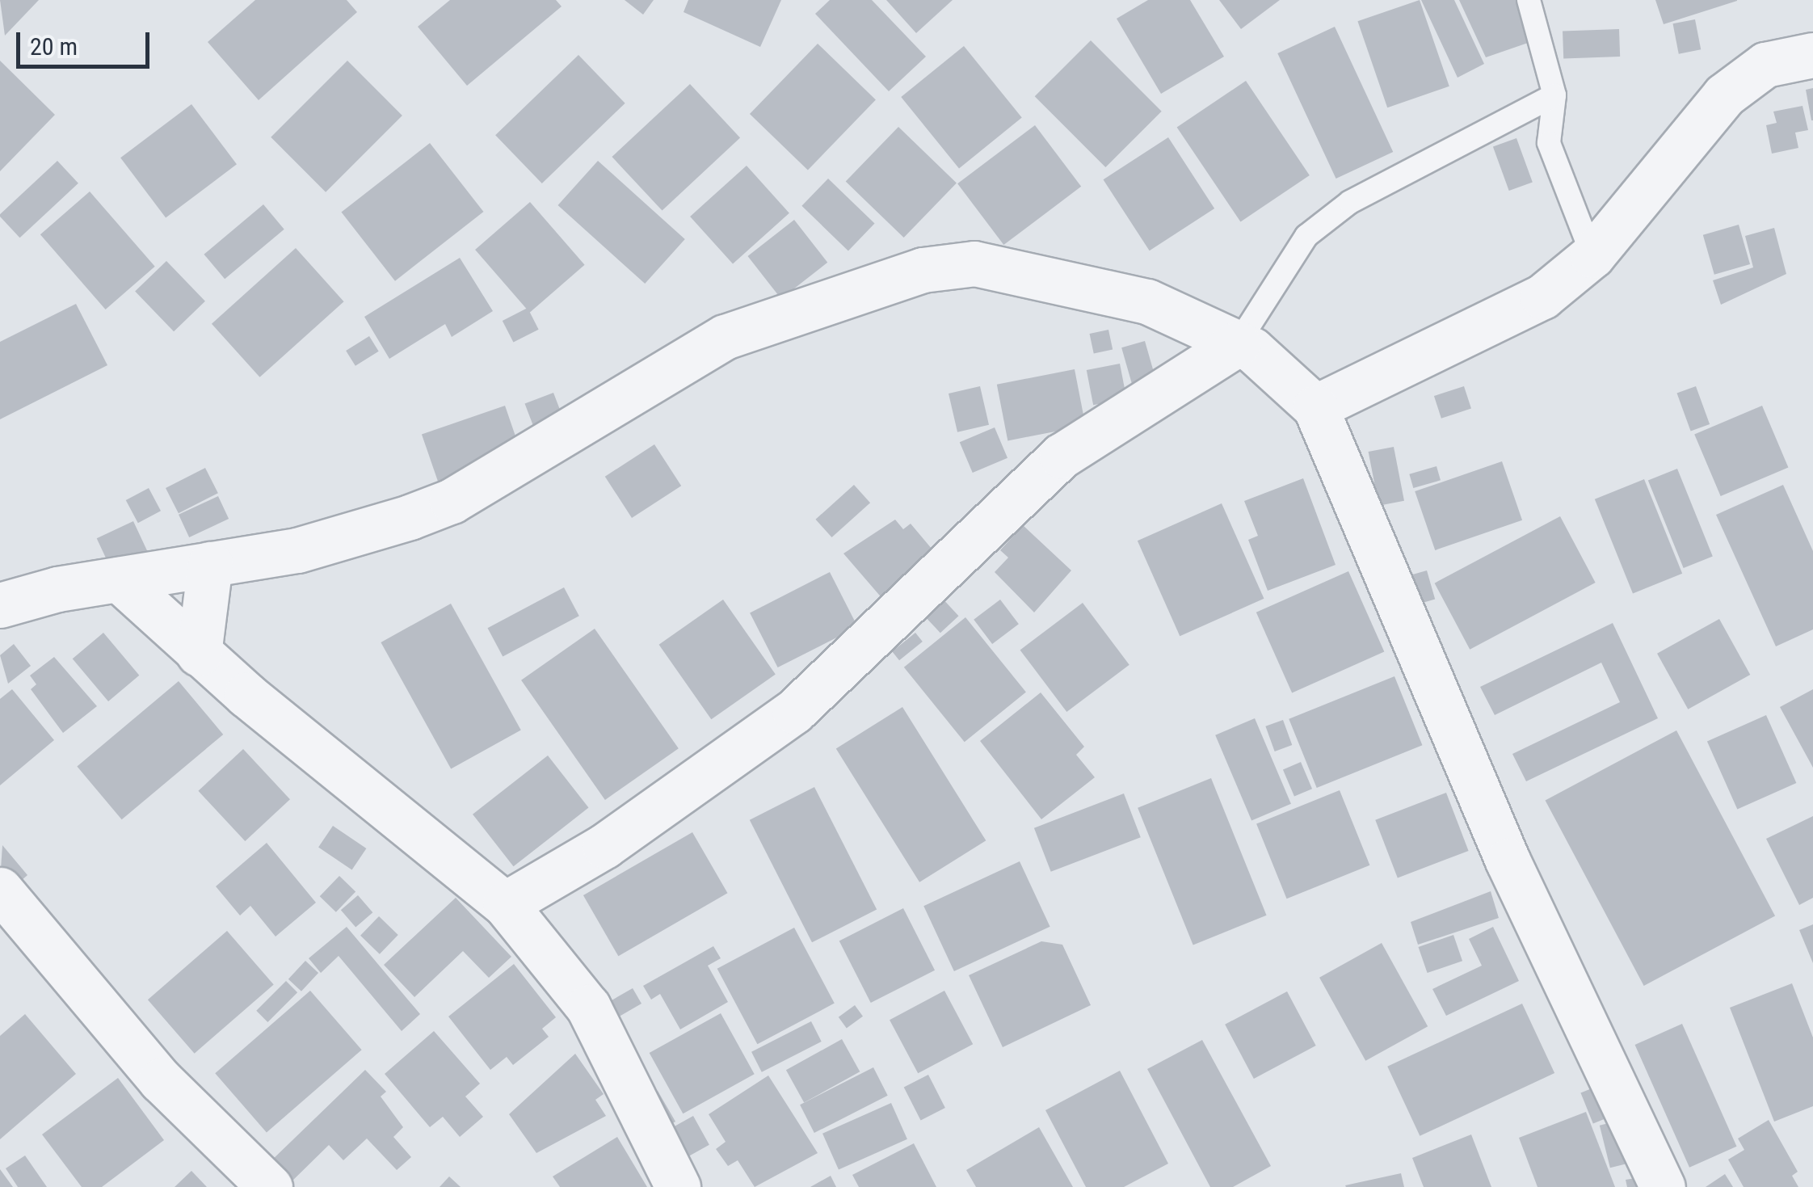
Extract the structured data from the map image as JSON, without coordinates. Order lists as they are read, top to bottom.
{
  "scale_bar": "20 m"
}
